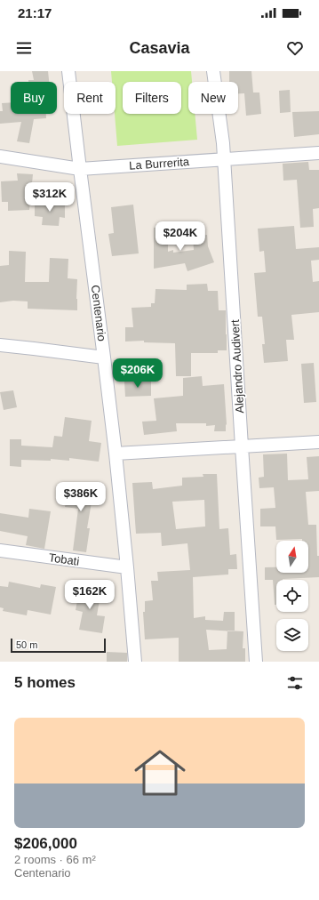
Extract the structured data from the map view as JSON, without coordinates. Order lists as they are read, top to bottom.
{
  "streets": {
    "street": [
      "La Burrerita",
      "Centenario",
      "Alejandro Audivert",
      "Tobati"
    ]
  },
  "crossings": [
    ["La Burrerita", "Centenario"],
    ["La Burrerita", "Alejandro Audivert"],
    ["Centenario", "Tobati"]
  ],
  "scale_bar": "50 m",
  "north": "top",
  "page": {
    "status": "21:17",
    "header": "Casavia",
    "chip": [
      "Buy",
      "Rent",
      "Filters",
      "New"
    ],
    "price": [
      "$312K",
      "$204K",
      "$206K",
      "$386K",
      "$162K"
    ],
    "scale": "50 m",
    "heading": "5 homes",
    "list": [
      {
        "name": "$206,000",
        "note": "2 rooms · 66 m² · Centenario"
      }
    ]
  }
}
